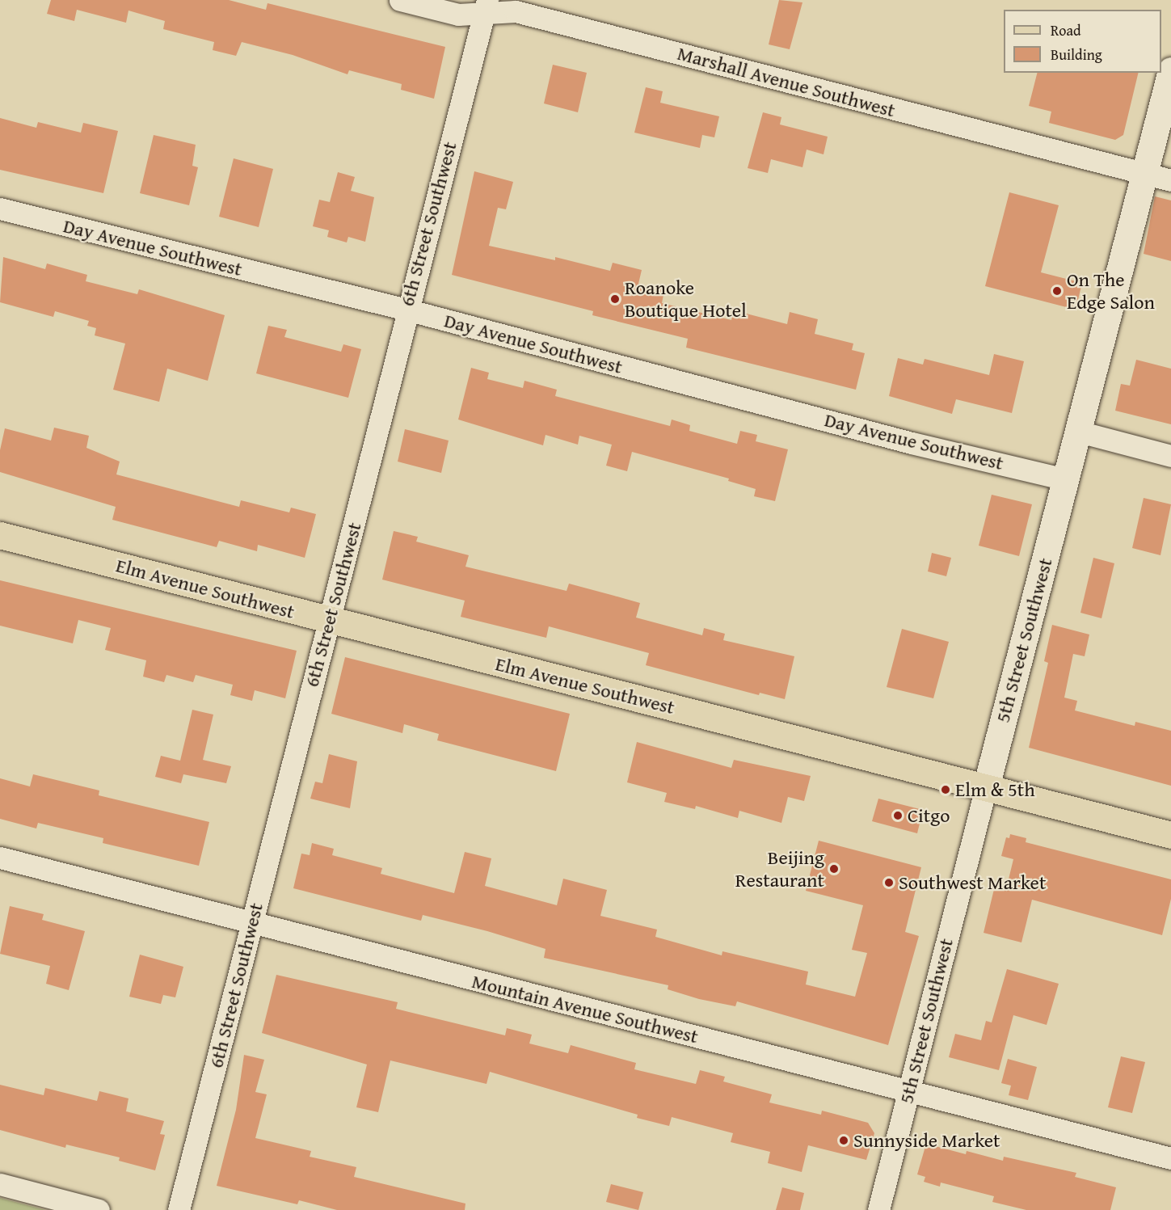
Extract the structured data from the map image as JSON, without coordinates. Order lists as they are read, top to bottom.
{
  "streets": {
    "main road": ["Elm Avenue Southwest"],
    "street": [
      "Marshall Avenue Southwest",
      "6th Street Southwest",
      "Day Avenue Southwest",
      "5th Street Southwest",
      "Mountain Avenue Southwest"
    ]
  },
  "crossings": [
    ["Marshall Avenue Southwest", "6th Street Southwest"],
    ["Marshall Avenue Southwest", "5th Street Southwest"],
    ["6th Street Southwest", "Day Avenue Southwest"],
    ["6th Street Southwest", "Elm Avenue Southwest"],
    ["6th Street Southwest", "Mountain Avenue Southwest"],
    ["Day Avenue Southwest", "5th Street Southwest"],
    ["Elm Avenue Southwest", "5th Street Southwest"],
    ["5th Street Southwest", "Mountain Avenue Southwest"]
  ],
  "places": [
    "On The Edge Salon",
    "Roanoke Boutique Hotel",
    "Elm & 5th",
    "Citgo",
    "Beijing Restaurant",
    "Southwest Market",
    "Sunnyside Market"
  ],
  "legend": ["Road", "Building"]
}
